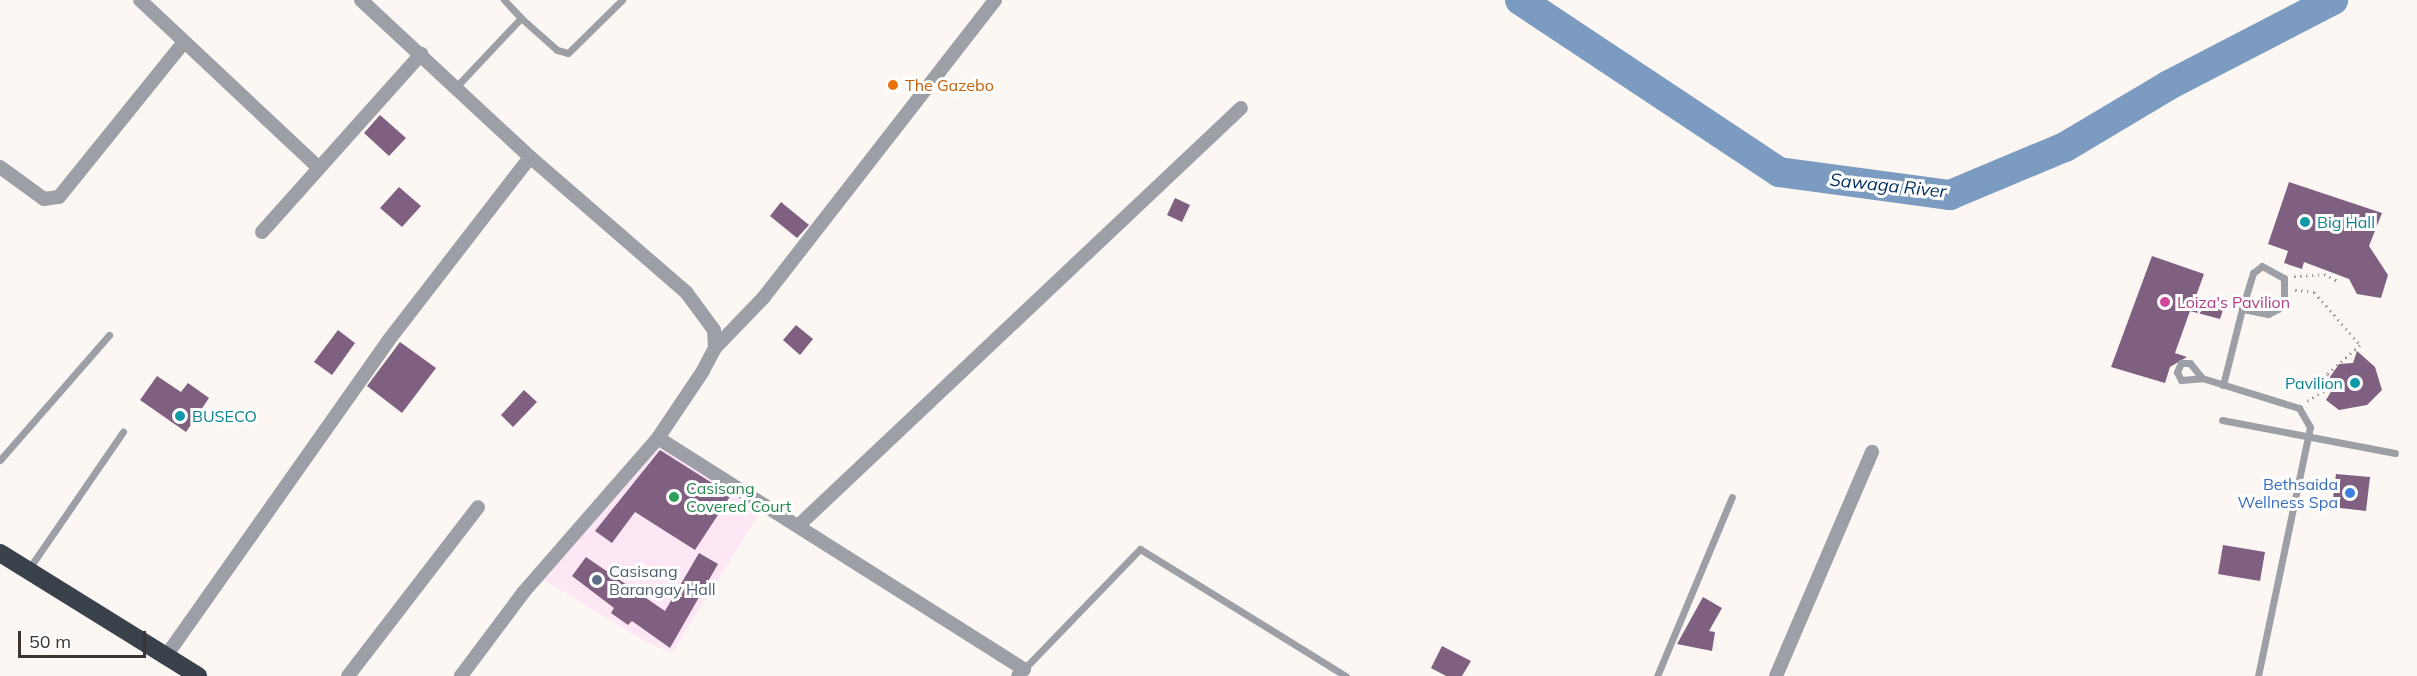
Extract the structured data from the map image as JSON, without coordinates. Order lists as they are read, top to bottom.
{
  "water": ["Sawaga River"],
  "places": [
    "The Gazebo",
    "Big Hall",
    "Loiza's Pavilion",
    "Pavilion",
    "BUSECO",
    "Bethsaida Wellness Spa",
    "Casisang Covered Court",
    "Casisang Barangay Hall"
  ],
  "scale_bar": "50 m"
}
